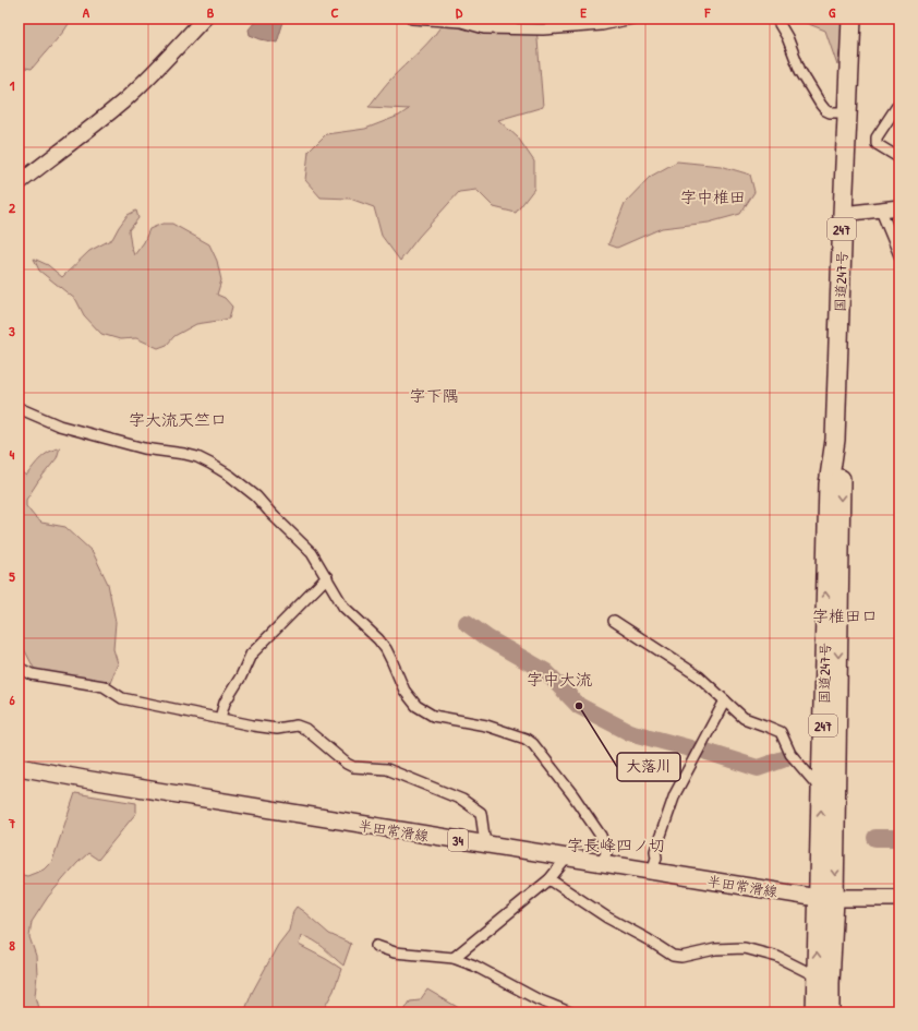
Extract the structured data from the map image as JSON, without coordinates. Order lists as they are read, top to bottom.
{
  "streets": {
    "highway": ["247", "国道247号"],
    "main road": ["半田常滑線", "34"]
  },
  "crossings": [
    ["国道247号", "半田常滑線"]
  ],
  "districts": [
    "字中椎田",
    "字下隅",
    "字大流天竺口",
    "字椎田口",
    "字中大流",
    "字長峰四ノ切"
  ],
  "places": ["大落川"],
  "grid": {
    "columns": [
      "A",
      "B",
      "C",
      "D",
      "E",
      "F",
      "G"
    ],
    "rows": [
      "1",
      "2",
      "3",
      "4",
      "5",
      "6",
      "7",
      "8"
    ]
  }
}
